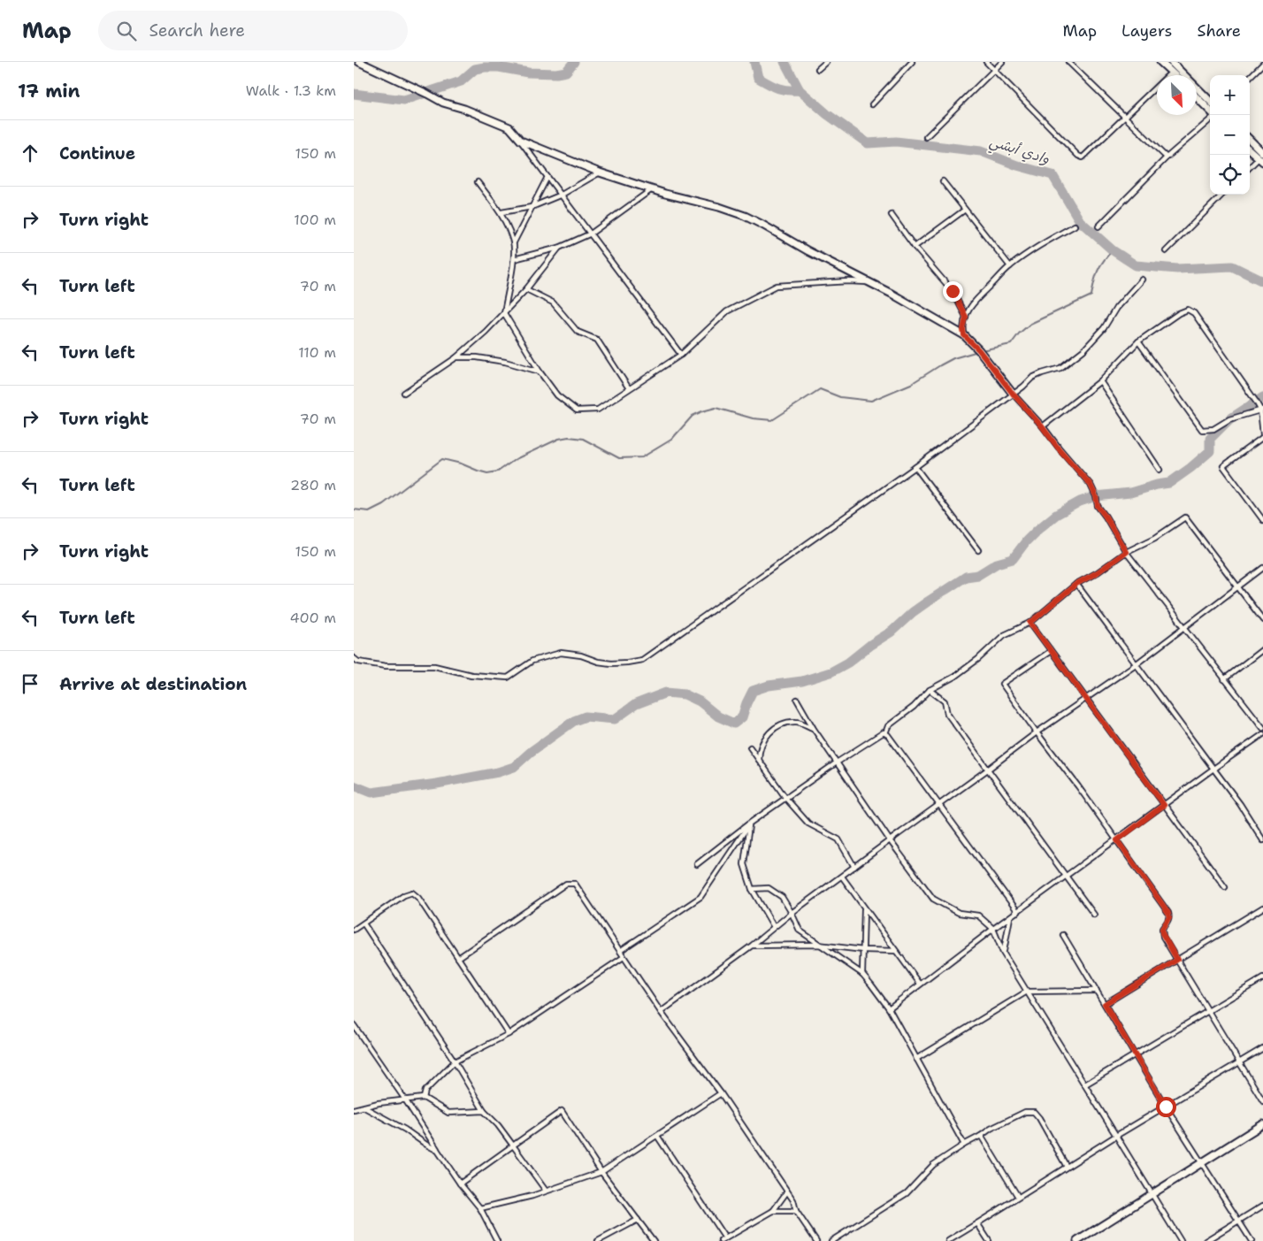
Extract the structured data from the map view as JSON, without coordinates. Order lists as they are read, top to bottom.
{
  "water": ["وادي أبشي"],
  "north": "bottom right",
  "page": {
    "header": "Map",
    "search": "Search here",
    "nav": ["Map", "Layers", "Share"],
    "heading": ["17 min", "Walk · 1.3 km"],
    "map_buttons": ["+", "−"],
    "list": [
      ["Continue", "150 m"],
      ["Turn right", "100 m"],
      ["Turn left", "70 m"],
      ["Turn left", "110 m"],
      ["Turn right", "70 m"],
      ["Turn left", "280 m"],
      ["Turn right", "150 m"],
      ["Turn left", "400 m"],
      "Arrive at destination"
    ]
  }
}
